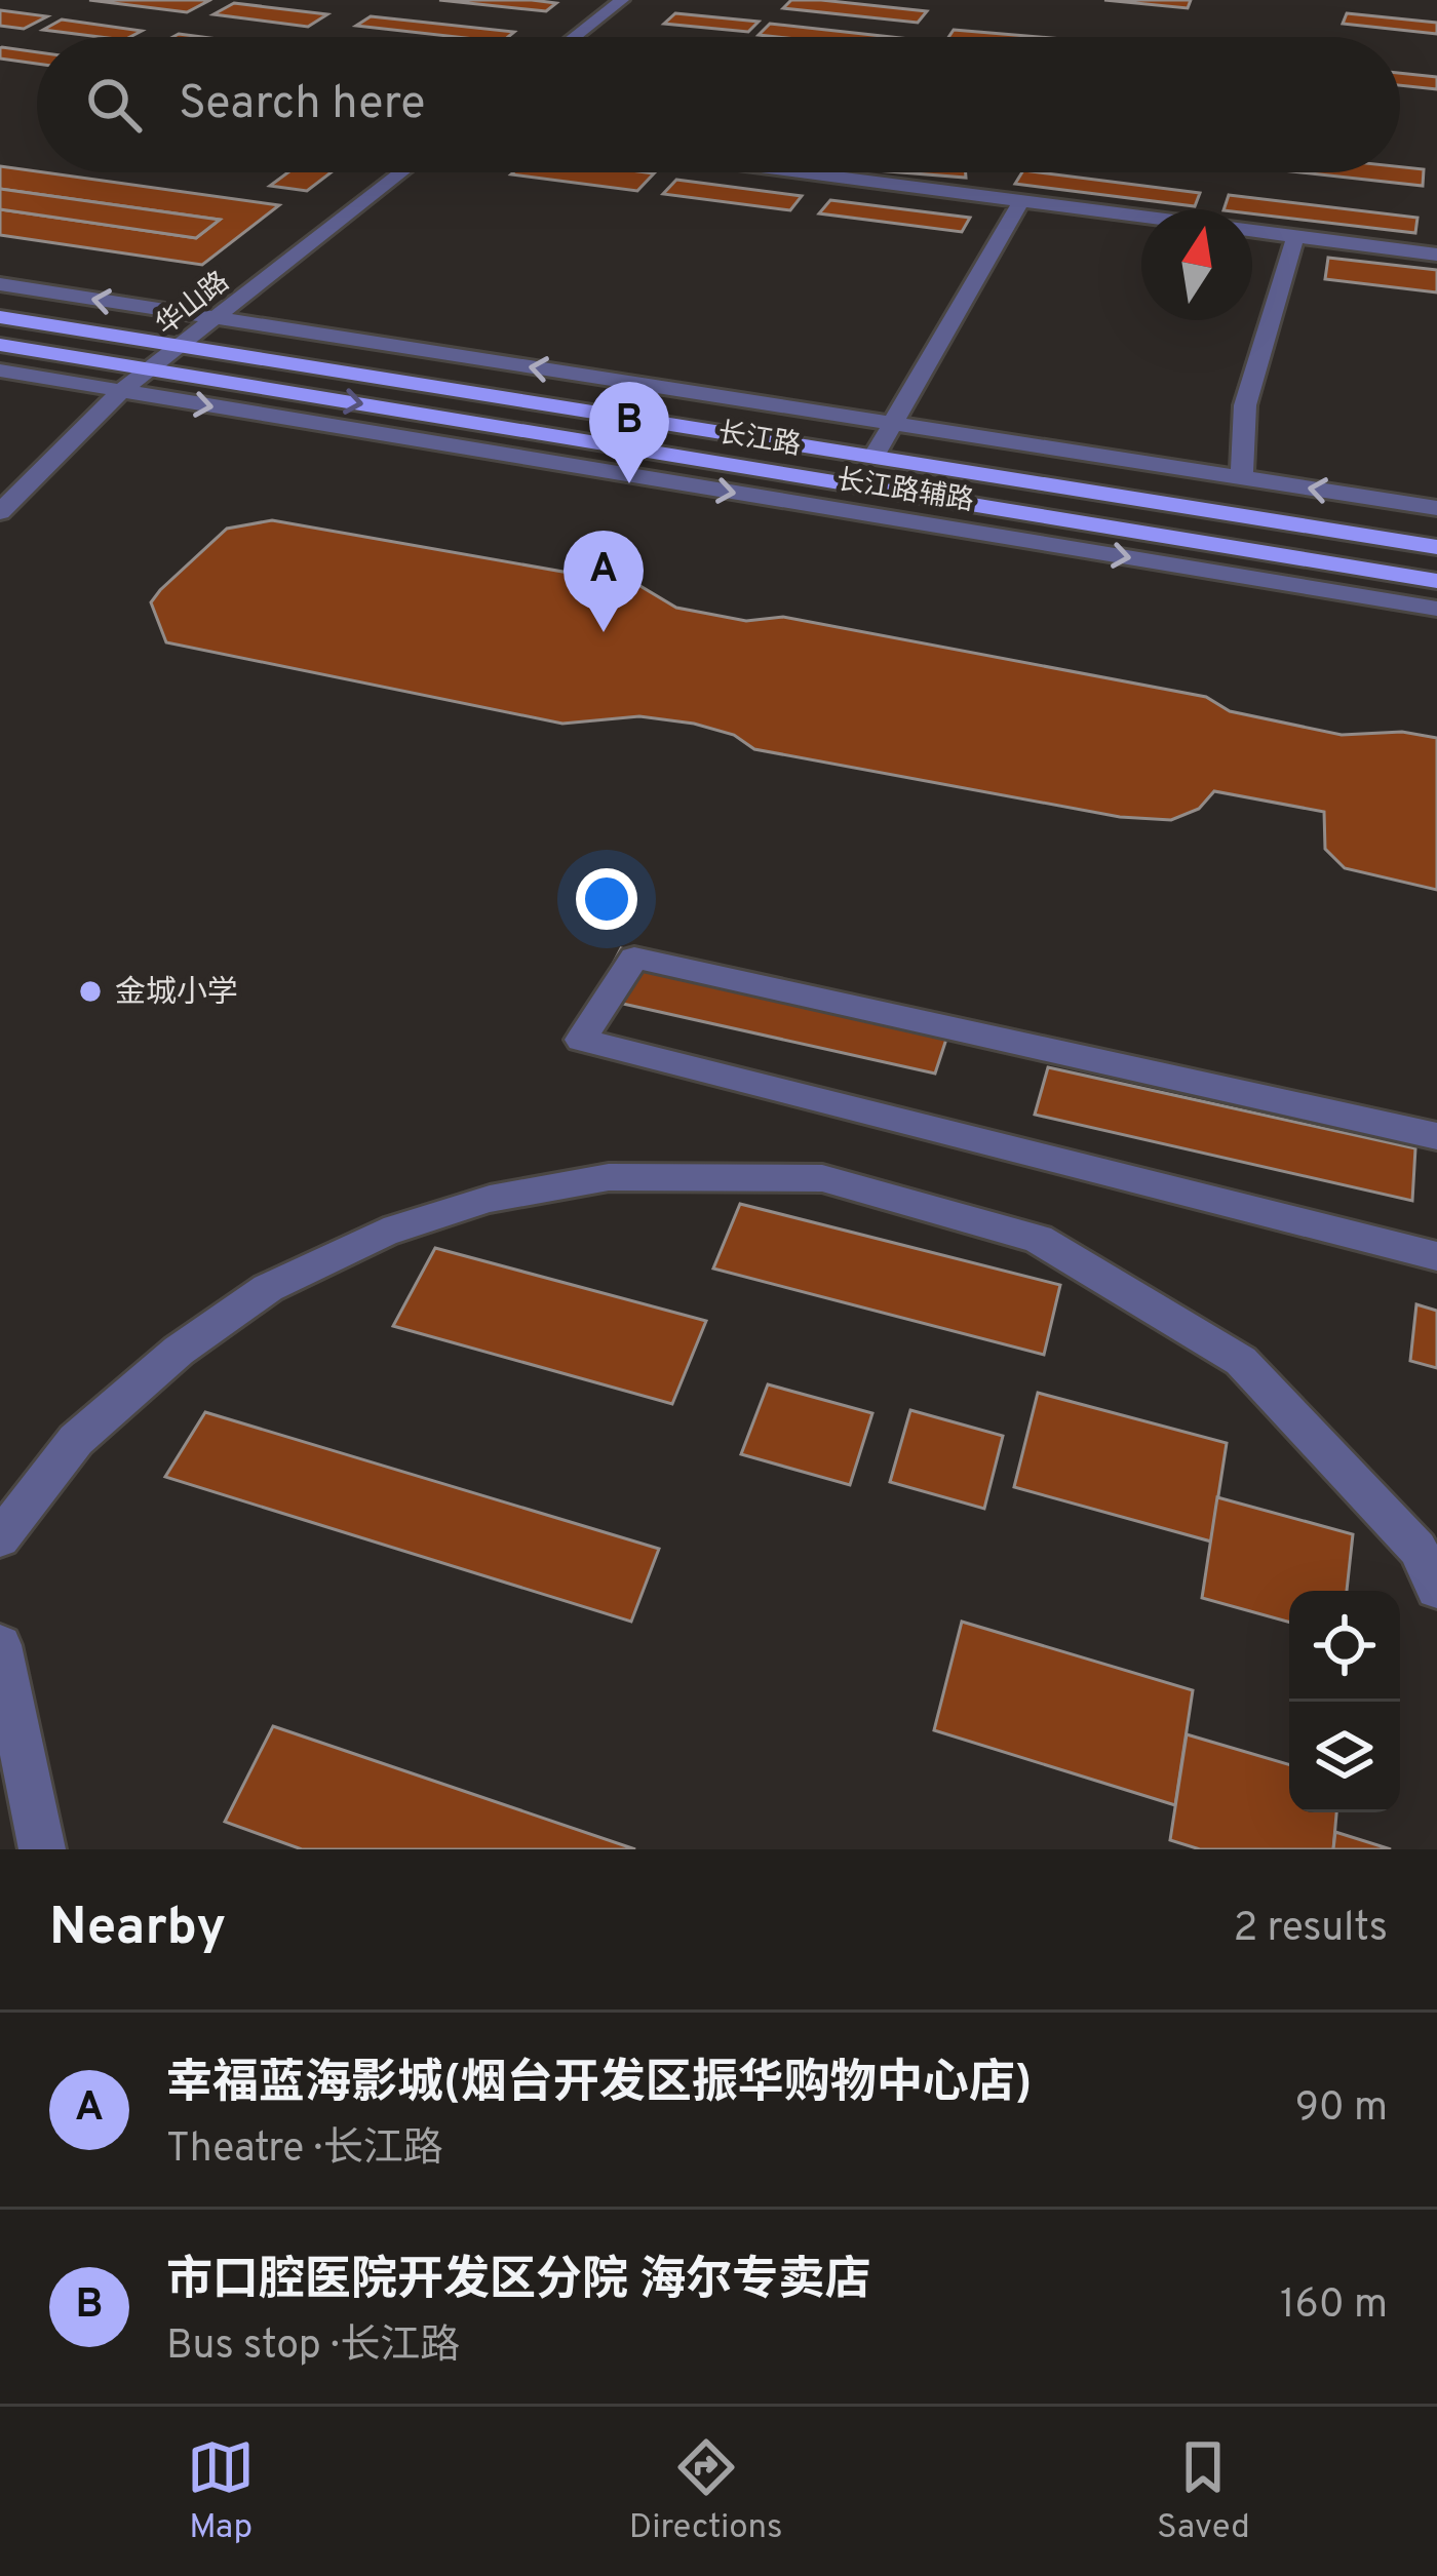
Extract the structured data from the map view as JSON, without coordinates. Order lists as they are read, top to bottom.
{
  "streets": {
    "main road": ["长江路"],
    "street": ["华山路", "长江路辅路"]
  },
  "crossings": [
    ["华山路", "长江路"],
    ["华山路", "长江路辅路"]
  ],
  "places": ["金城小学"],
  "north": "top",
  "page": {
    "search": "Search here",
    "pins": ["B", "A"],
    "heading": ["Nearby", "2 results"],
    "list": [
      {
        "mark": "A",
        "name": "幸福蓝海影城(烟台开发区振华购物中心店)",
        "note": "Theatre · 长江路",
        "value": "90 m"
      },
      {
        "mark": "B",
        "name": "市口腔医院开发区分院 海尔专卖店",
        "note": "Bus stop · 长江路",
        "value": "160 m"
      }
    ],
    "nav": ["Map", "Directions", "Saved"]
  }
}
